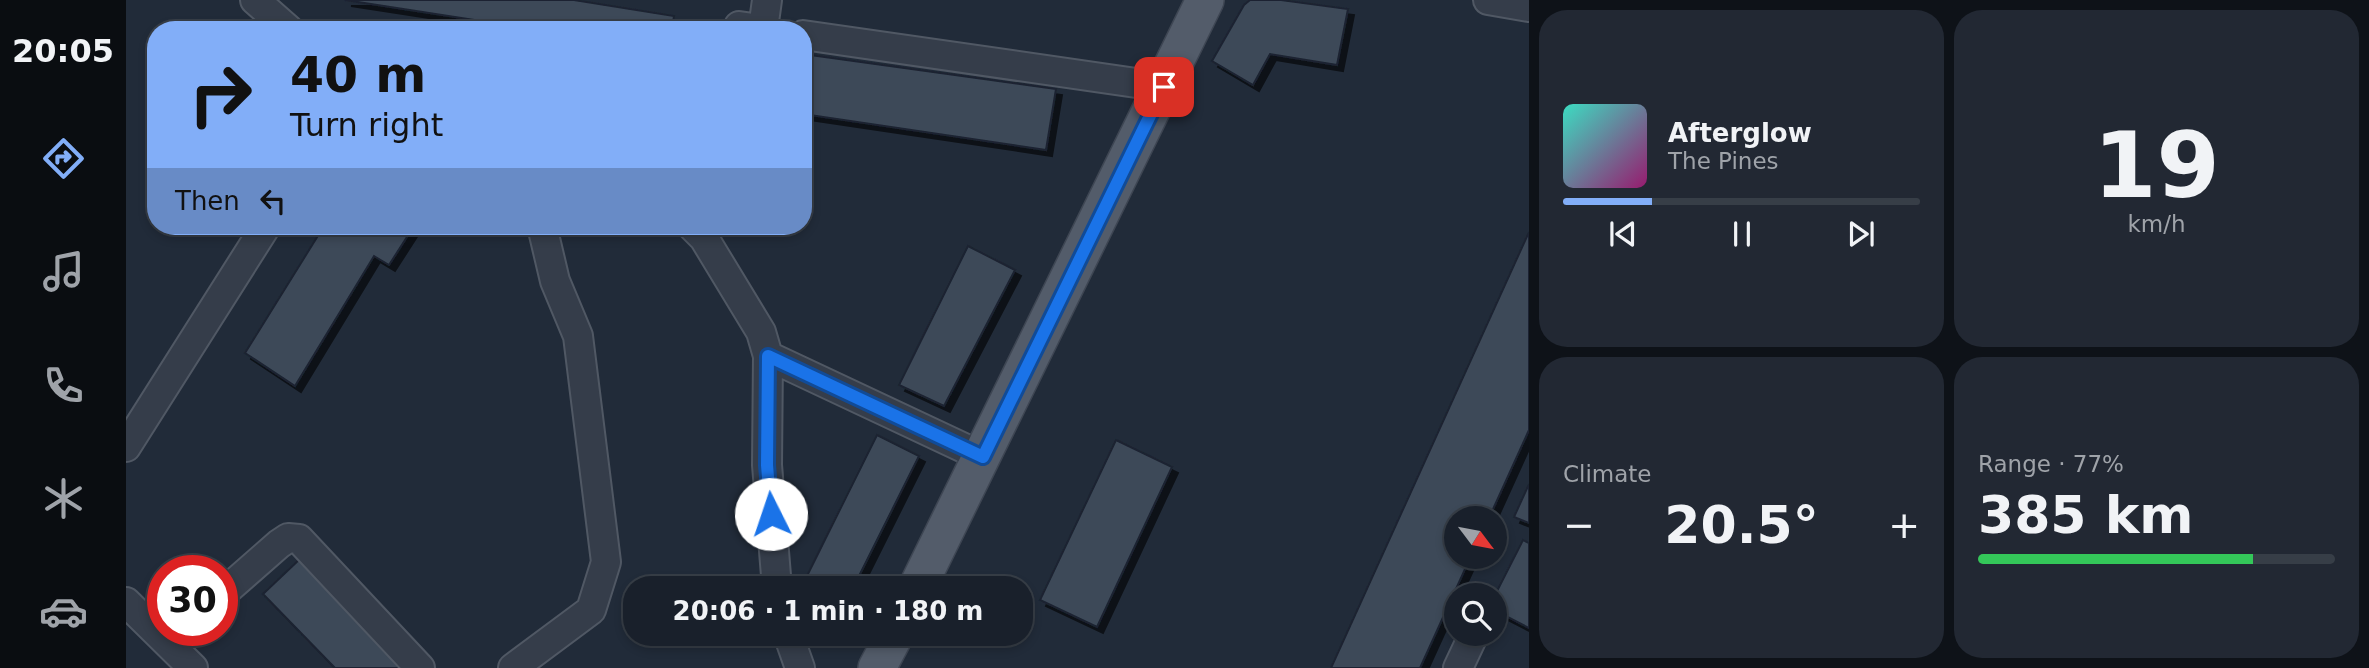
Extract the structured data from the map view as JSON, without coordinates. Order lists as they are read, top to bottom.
{
  "north": "bottom right",
  "page": {
    "tabs": "20:05",
    "tile": [
      ["19", "km/h"],
      "Climate",
      ["Range · 77%", "385 km"]
    ],
    "turn": ["40 m", "Turn right"],
    "song": ["Afterglow", "The Pines"],
    "then": "Then",
    "heat": ["−", "20.5°", "+"],
    "limit": "30",
    "trip": "20:06 · 1 min · 180 m"
  }
}
